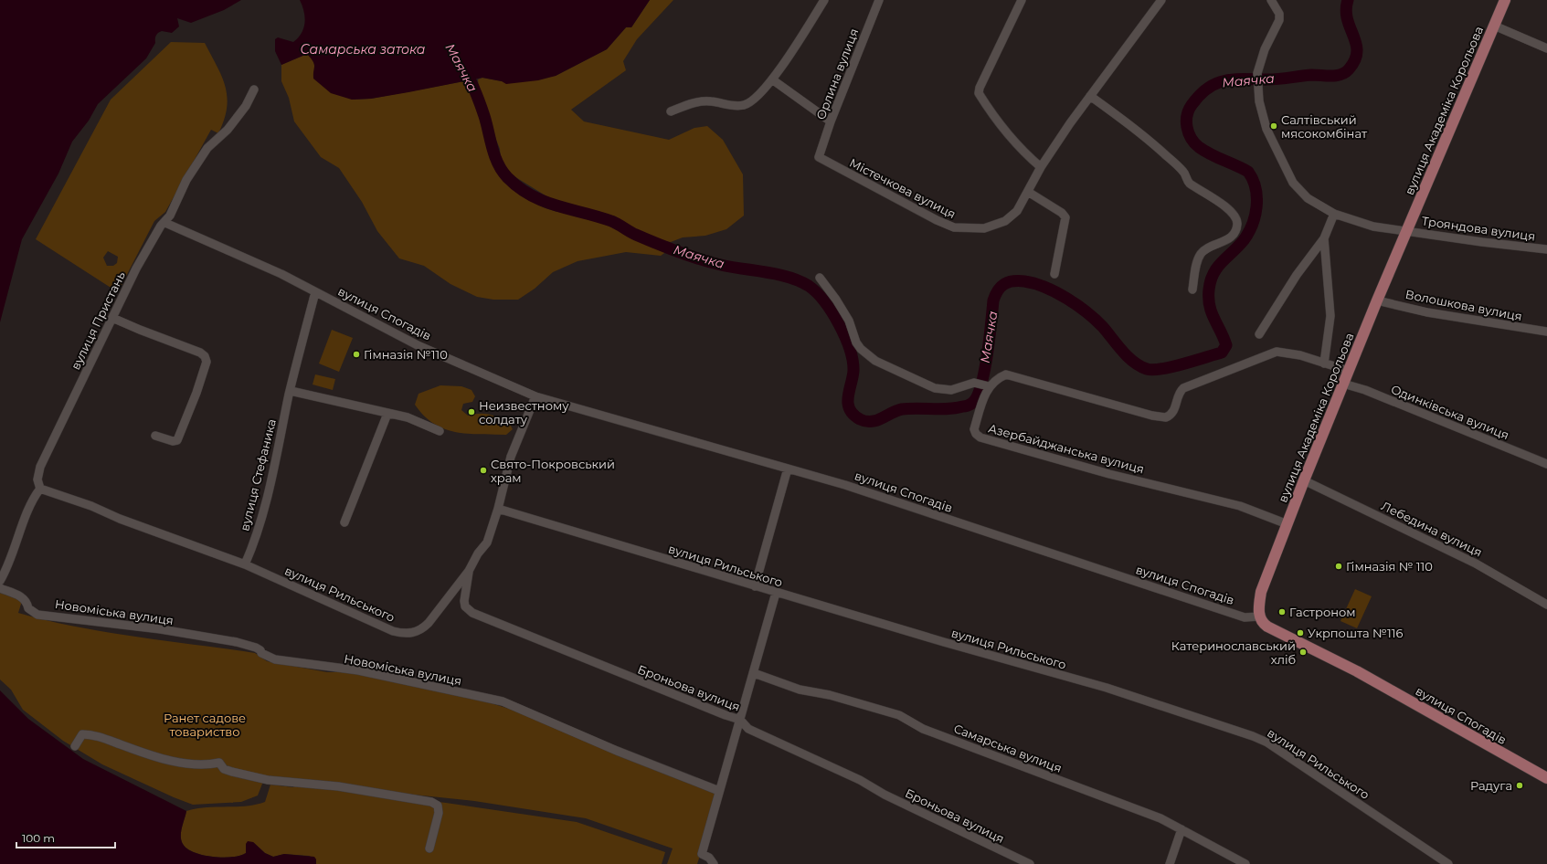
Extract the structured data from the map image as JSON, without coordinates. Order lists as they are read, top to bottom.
{
  "streets": {
    "main road": ["вулиця Академіка Корольова", "вулиця Спогадів"],
    "street": [
      "Орлина вулиця",
      "Містечкова вулиця",
      "Трояндова вулиця",
      "Волошкова вулиця",
      "вулиця Пристань",
      "Одинківська вулиця",
      "Азербайджанська вулиця",
      "вулиця Стефаника",
      "Лебедина вулиця",
      "вулиця Рильського",
      "Новоміська вулиця",
      "Броньова вулиця",
      "Самарська вулиця"
    ]
  },
  "crossings": [
    ["Орлина вулиця", "Містечкова вулиця"],
    ["вулиця Академіка Корольова", "Трояндова вулиця"],
    ["вулиця Академіка Корольова", "Волошкова вулиця"],
    ["вулиця Академіка Корольова", "вулиця Спогадів"],
    ["вулиця Академіка Корольова", "Одинківська вулиця"],
    ["вулиця Академіка Корольова", "Азербайджанська вулиця"],
    ["вулиця Академіка Корольова", "Лебедина вулиця"],
    ["вулиця Спогадів", "вулиця Пристань"],
    ["вулиця Спогадів", "вулиця Стефаника"],
    ["вулиця Пристань", "вулиця Рильського"],
    ["вулиця Стефаника", "вулиця Рильського"],
    ["вулиця Рильського", "Броньова вулиця"]
  ],
  "water": ["Самарська затока", "Маячка"],
  "parks": ["Ранет садове товариство"],
  "places": [
    "Салтівський мясокомбінат",
    "Гімназія №110",
    "Неизвестному солдату",
    "Свято-Покровський храм",
    "Гімназія № 110",
    "Гастроном",
    "Укрпошта №116",
    "Катеринославський хліб",
    "Радуга"
  ],
  "scale_bar": "100 m"
}
